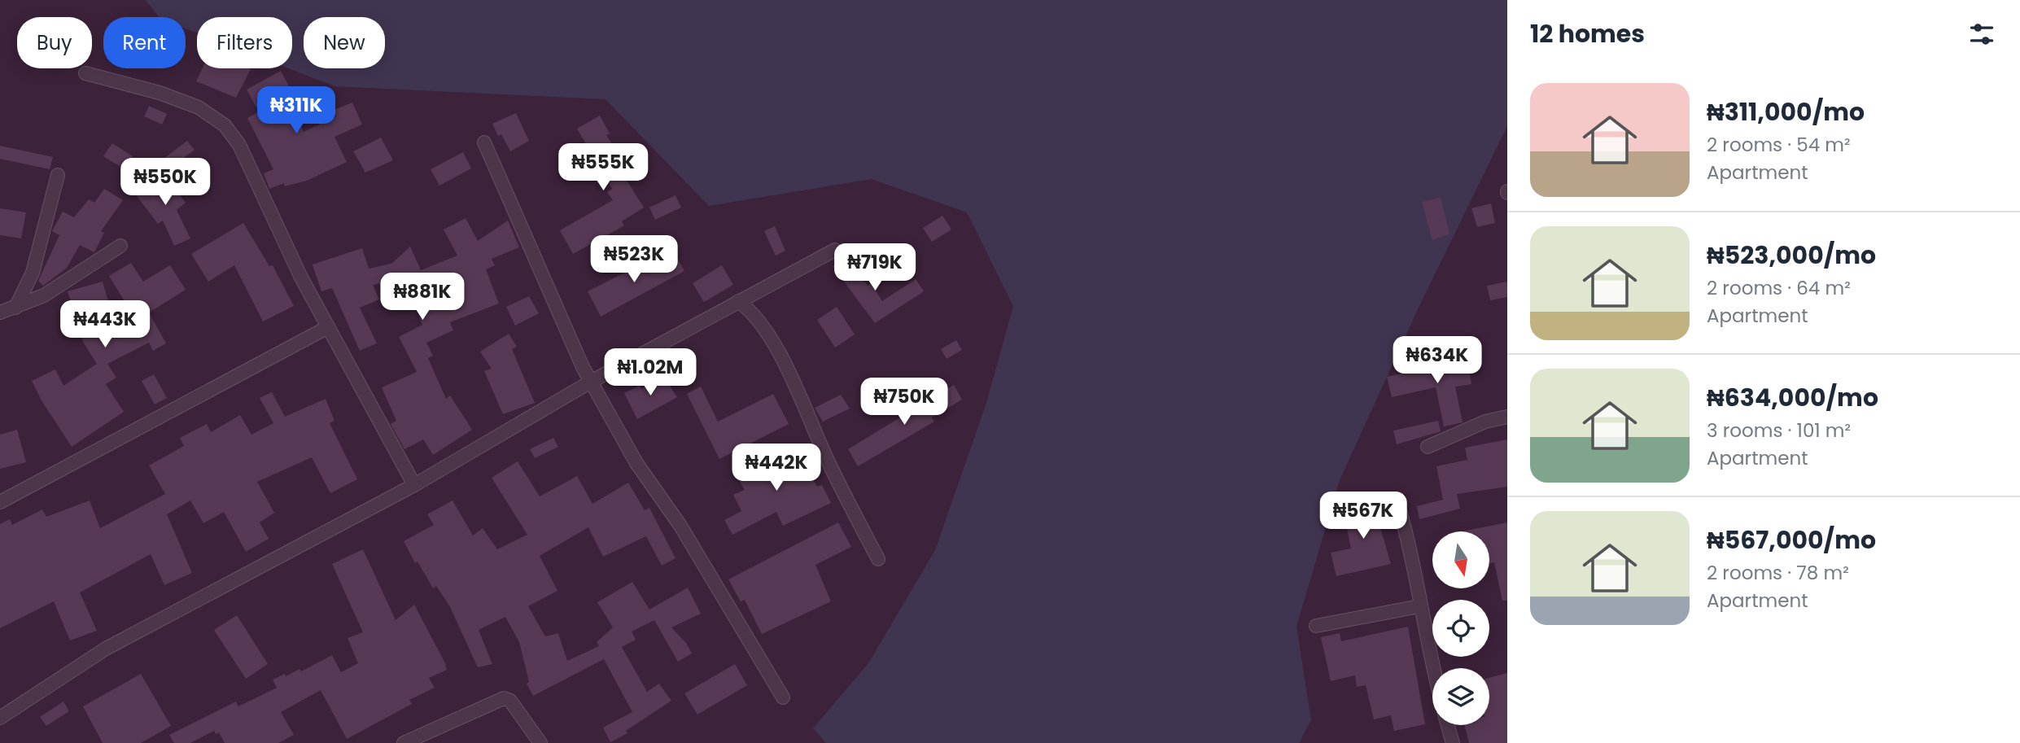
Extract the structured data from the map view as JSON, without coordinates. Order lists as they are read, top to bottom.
{
  "north": "bottom",
  "page": {
    "heading": "12 homes",
    "chip": [
      "Buy",
      "Rent",
      "Filters",
      "New"
    ],
    "list": [
      {
        "name": "₦311,000/mo",
        "note": "2 rooms · 54 m² · Apartment"
      },
      {
        "name": "₦523,000/mo",
        "note": "2 rooms · 64 m² · Apartment"
      },
      {
        "name": "₦634,000/mo",
        "note": "3 rooms · 101 m² · Apartment"
      },
      {
        "name": "₦567,000/mo",
        "note": "2 rooms · 78 m² · Apartment"
      }
    ],
    "price": [
      "₦311K",
      "₦555K",
      "₦550K",
      "₦523K",
      "₦719K",
      "₦881K",
      "₦443K",
      "₦634K",
      "₦1.02M",
      "₦750K",
      "₦442K",
      "₦567K"
    ]
  }
}
